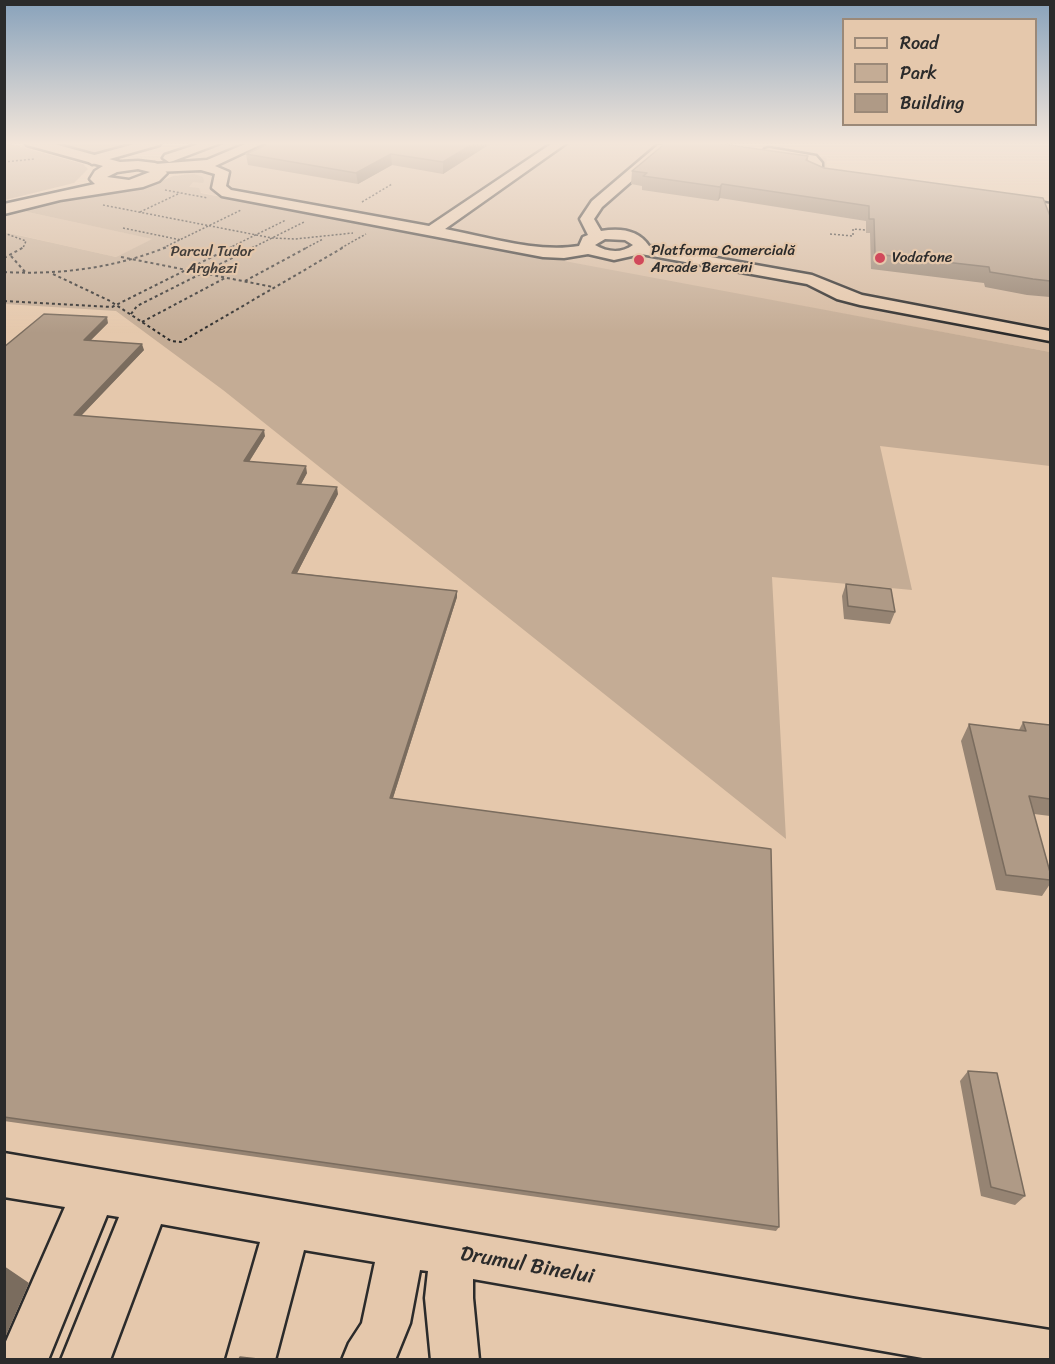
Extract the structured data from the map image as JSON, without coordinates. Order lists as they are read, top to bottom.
{
  "streets": {
    "street": ["Drumul Binelui"]
  },
  "parks": ["Parcul Tudor Arghezi"],
  "places": ["Vodafone", "Platforma Comercială Arcade Berceni"],
  "legend": ["Road", "Park", "Building"]
}
